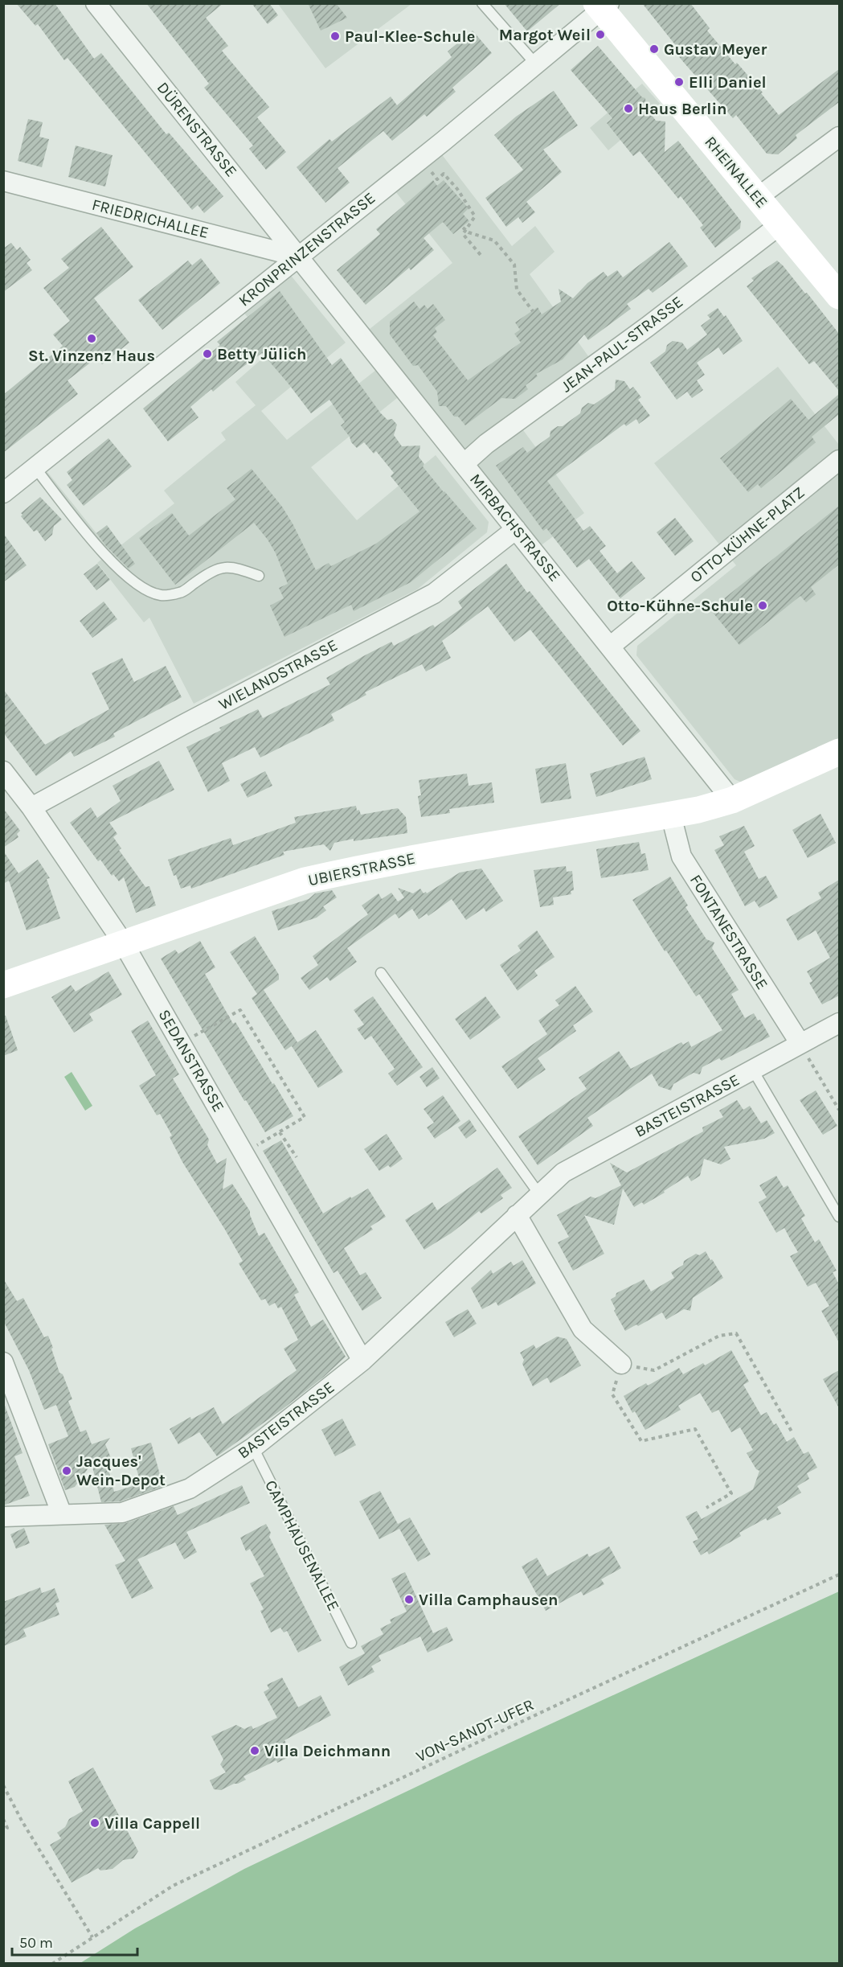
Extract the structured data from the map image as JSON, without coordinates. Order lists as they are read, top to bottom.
{
  "streets": {
    "main road": ["RHEINALLEE", "UBIERSTRASSE"],
    "street": [
      "DÜRENSTRASSE",
      "FRIEDRICHALLEE",
      "KRONPRINZENSTRASSE",
      "JEAN-PAUL-STRASSE",
      "MIRBACHSTRASSE",
      "OTTO-KÜHNE-PLATZ",
      "WIELANDSTRASSE",
      "FONTANESTRASSE",
      "SEDANSTRASSE",
      "BASTEISTRASSE"
    ],
    "lane": ["CAMPHAUSENALLEE"],
    "path": ["VON-SANDT-UFER"]
  },
  "crossings": [
    ["DÜRENSTRASSE", "FRIEDRICHALLEE"],
    ["DÜRENSTRASSE", "KRONPRINZENSTRASSE"],
    ["DÜRENSTRASSE", "MIRBACHSTRASSE"],
    ["RHEINALLEE", "KRONPRINZENSTRASSE"],
    ["RHEINALLEE", "JEAN-PAUL-STRASSE"],
    ["FRIEDRICHALLEE", "KRONPRINZENSTRASSE"],
    ["FRIEDRICHALLEE", "MIRBACHSTRASSE"],
    ["KRONPRINZENSTRASSE", "MIRBACHSTRASSE"],
    ["JEAN-PAUL-STRASSE", "MIRBACHSTRASSE"],
    ["MIRBACHSTRASSE", "OTTO-KÜHNE-PLATZ"],
    ["MIRBACHSTRASSE", "WIELANDSTRASSE"],
    ["MIRBACHSTRASSE", "UBIERSTRASSE"],
    ["WIELANDSTRASSE", "SEDANSTRASSE"],
    ["UBIERSTRASSE", "FONTANESTRASSE"],
    ["UBIERSTRASSE", "SEDANSTRASSE"],
    ["FONTANESTRASSE", "BASTEISTRASSE"],
    ["SEDANSTRASSE", "BASTEISTRASSE"],
    ["BASTEISTRASSE", "CAMPHAUSENALLEE"]
  ],
  "places": [
    "Margot Weil",
    "Paul-Klee-Schule",
    "Gustav Meyer",
    "Elli Daniel",
    "Haus Berlin",
    "St. Vinzenz Haus",
    "Betty Jülich",
    "Otto-Kühne-Schule",
    "Jacques' Wein-Depot",
    "Villa Camphausen",
    "Villa Deichmann",
    "Villa Cappell"
  ],
  "scale_bar": "50 m"
}
